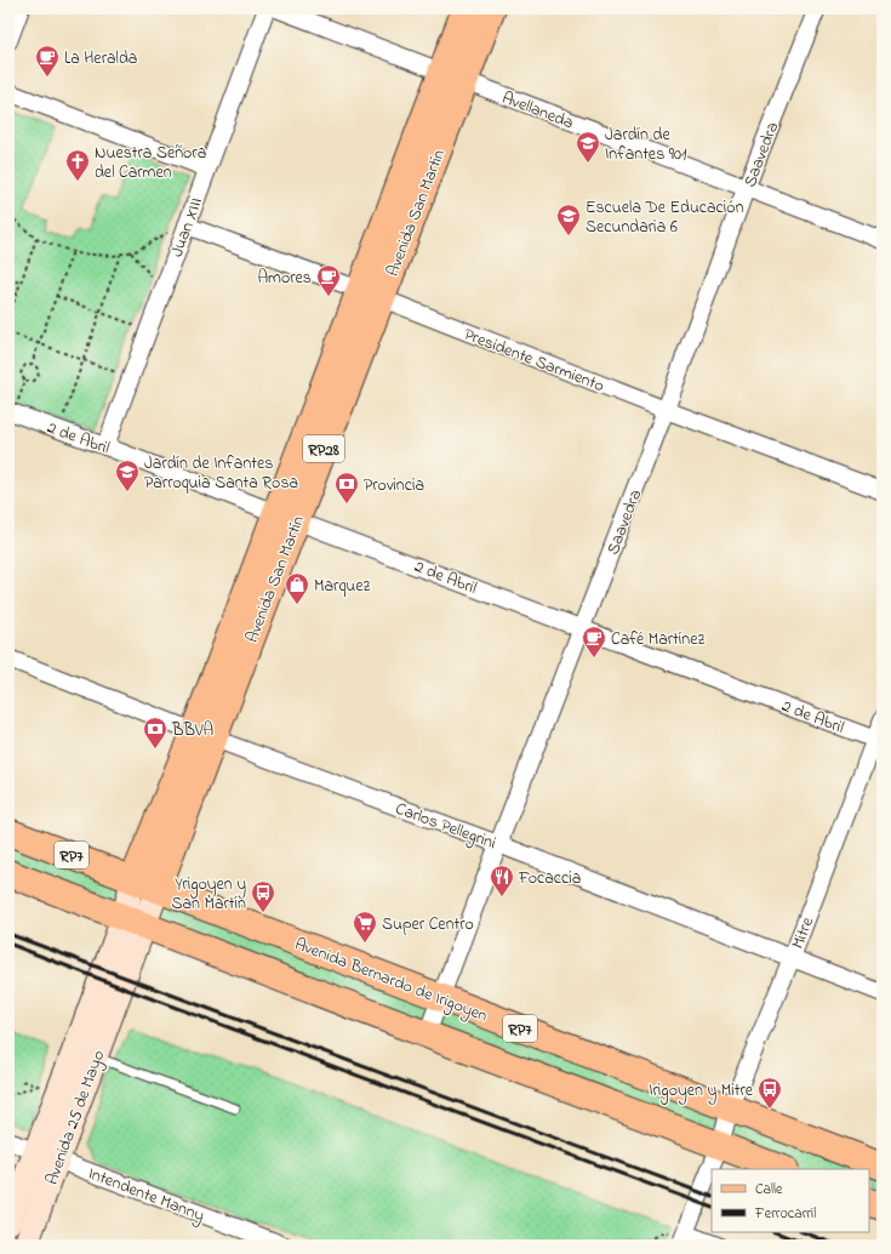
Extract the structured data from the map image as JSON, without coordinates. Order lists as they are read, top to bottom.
{
  "streets": {
    "main road": [
      "Avenida San Martín",
      "RP28",
      "RP7",
      "Avenida Bernardo de Irigoyen",
      "Avenida 25 de Mayo"
    ],
    "street": [
      "Avellaneda",
      "Saavedra",
      "Juan XIII",
      "Presidente Sarmiento",
      "2 de Abril",
      "Carlos Pellegrini",
      "Mitre",
      "Intendente Manny"
    ]
  },
  "crossings": [
    ["Avellaneda", "Saavedra"],
    ["Avellaneda", "Avenida San Martín"],
    ["Saavedra", "Presidente Sarmiento"],
    ["Saavedra", "2 de Abril"],
    ["Saavedra", "Carlos Pellegrini"],
    ["Saavedra", "RP7"],
    ["Saavedra", "Avenida Bernardo de Irigoyen"],
    ["Avenida San Martín", "Presidente Sarmiento"],
    ["Avenida San Martín", "2 de Abril"],
    ["Avenida San Martín", "Carlos Pellegrini"],
    ["Avenida San Martín", "RP7"],
    ["Avenida San Martín", "Avenida Bernardo de Irigoyen"],
    ["Avenida San Martín", "Avenida 25 de Mayo"],
    ["Juan XIII", "Presidente Sarmiento"],
    ["Juan XIII", "2 de Abril"],
    ["2 de Abril", "Mitre"],
    ["Carlos Pellegrini", "Mitre"],
    ["RP7", "Mitre"],
    ["Mitre", "Avenida Bernardo de Irigoyen"],
    ["Avenida 25 de Mayo", "Intendente Manny"]
  ],
  "places": {
    "cafe": ["La Heralda", "Amores", "Café Martínez"],
    "school or university": ["Jardín de Infantes 901", "Escuela De Educación Secundaria 6", "Jardín de Infantes Parroquia Santa Rosa"],
    "church": ["Nuestra Señora del Carmen"],
    "bank": ["Provincia", "BBVA"],
    "shop": ["Marquez"],
    "restaurant": ["Focaccia"],
    "bus stop": ["Yrigoyen y San Martín", "Irigoyen y Mitre"],
    "supermarket": ["Super Centro"]
  },
  "legend": ["Calle", "Ferrocarril"]
}
